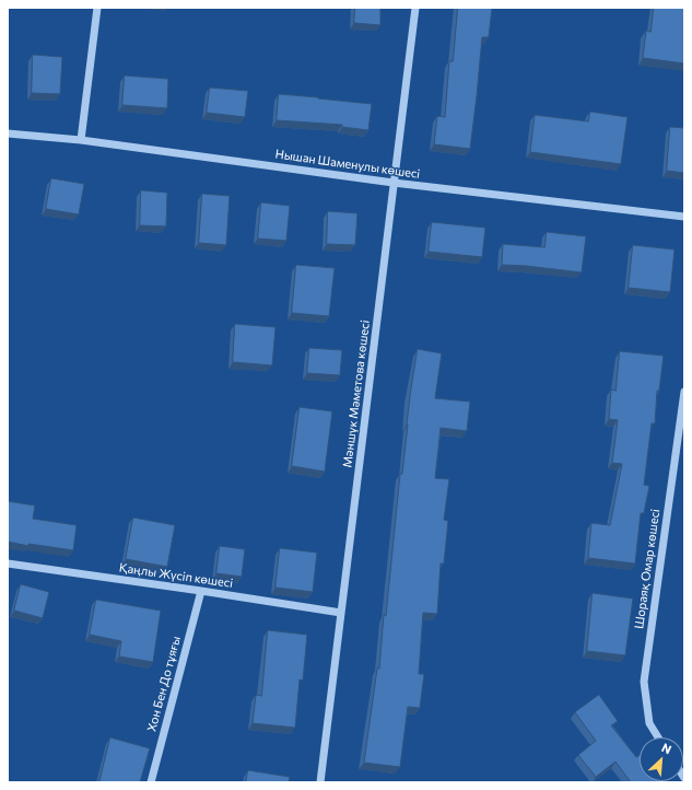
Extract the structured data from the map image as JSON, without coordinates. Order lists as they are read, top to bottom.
{
  "streets": {
    "street": [
      "Нышан Шаменулы көшесі",
      "Мәншүк Мәметова көшесі",
      "Шораяқ Омар көшесі",
      "Қаңлы Жүсіп көшесі",
      "Хон Бен До тұяғы"
    ]
  },
  "crossings": [
    ["Нышан Шаменулы көшесі", "Мәншүк Мәметова көшесі"],
    ["Мәншүк Мәметова көшесі", "Қаңлы Жүсіп көшесі"],
    ["Қаңлы Жүсіп көшесі", "Хон Бен До тұяғы"]
  ],
  "north": "top right"
}
